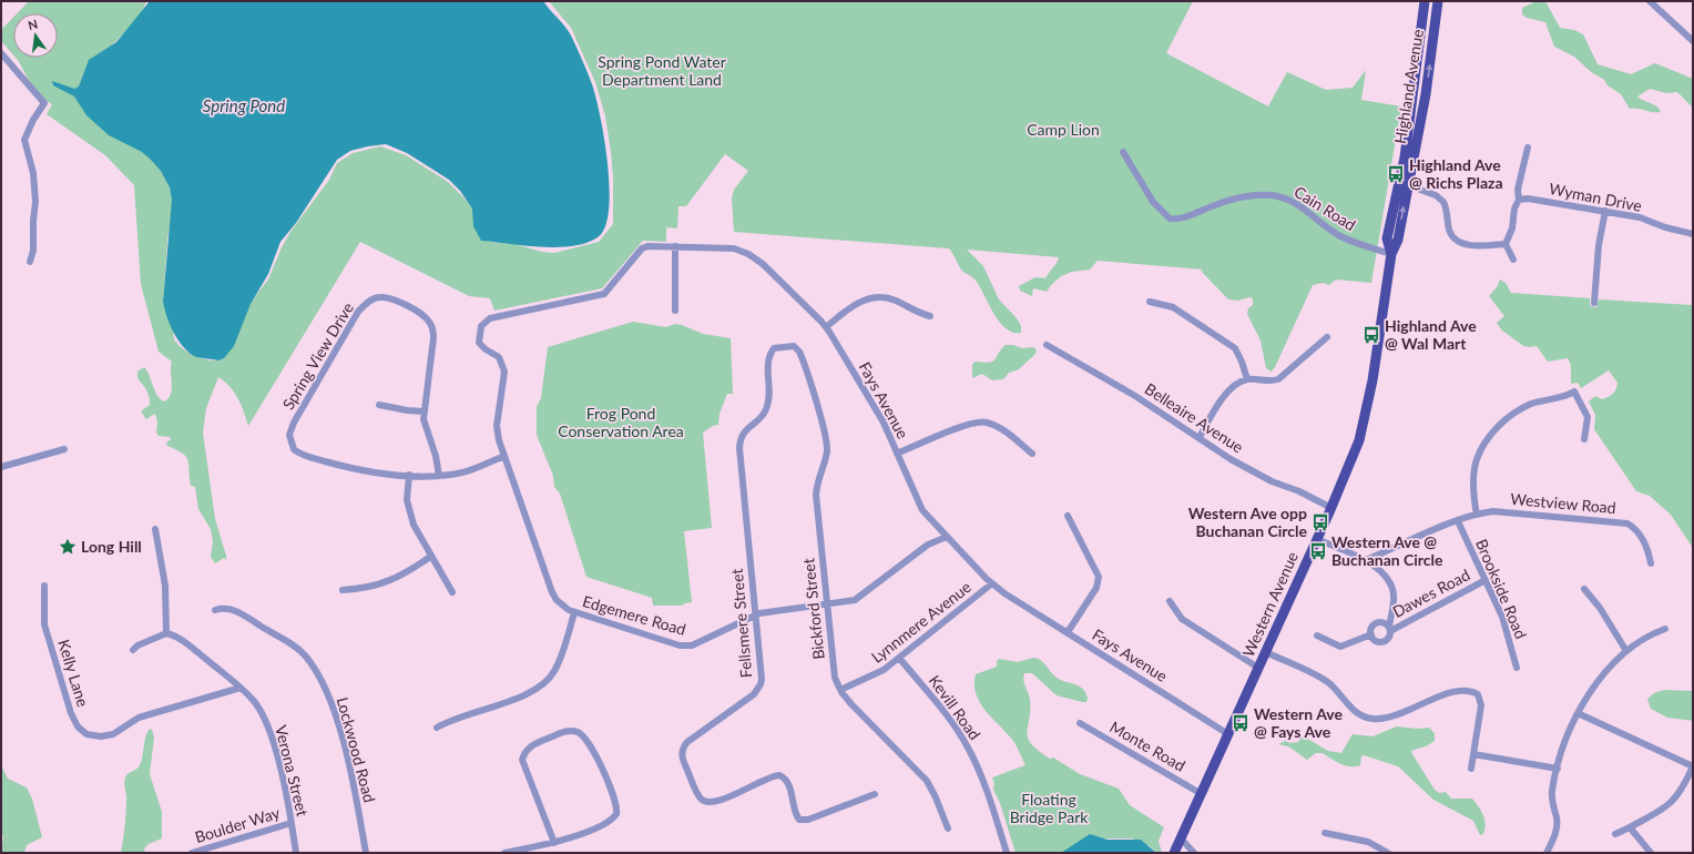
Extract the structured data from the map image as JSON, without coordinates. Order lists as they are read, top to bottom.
{
  "streets": {
    "main road": ["Highland Avenue", "Western Avenue"],
    "street": [
      "Wyman Drive",
      "Cain Road",
      "Spring View Drive",
      "Fays Avenue",
      "Belleaire Avenue",
      "Westview Road",
      "Brookside Road",
      "Dawes Road",
      "Bickford Street",
      "Edgemere Road",
      "Lynnmere Avenue",
      "Fellsmere Street",
      "Kelly Lane",
      "Kevill Road",
      "Monte Road",
      "Lockwood Road",
      "Verona Street",
      "Boulder Way"
    ]
  },
  "crossings": [
    ["Highland Avenue", "Cain Road"],
    ["Highland Avenue", "Western Avenue"],
    ["Spring View Drive", "Edgemere Road"],
    ["Fays Avenue", "Western Avenue"],
    ["Fays Avenue", "Edgemere Road"],
    ["Fays Avenue", "Lynnmere Avenue"],
    ["Belleaire Avenue", "Western Avenue"],
    ["Westview Road", "Brookside Road"],
    ["Brookside Road", "Dawes Road"],
    ["Western Avenue", "Monte Road"],
    ["Bickford Street", "Edgemere Road"],
    ["Bickford Street", "Lynnmere Avenue"],
    ["Bickford Street", "Fellsmere Street"],
    ["Edgemere Road", "Fellsmere Street"],
    ["Lynnmere Avenue", "Kevill Road"],
    ["Kelly Lane", "Verona Street"],
    ["Verona Street", "Boulder Way"]
  ],
  "water": ["Spring Pond"],
  "parks": [
    "Spring Pond Water Department Land",
    "Camp Lion",
    "Frog Pond Conservation Area",
    "Floating Bridge Park"
  ],
  "places": {
    "bus stop": [
      "Highland Ave @ Richs Plaza",
      "Highland Ave @ Wal Mart",
      "Western Ave opp Buchanan Circle",
      "Western Ave @ Buchanan Circle",
      "Western Ave @ Fays Ave"
    ],
    "place": ["Long Hill"]
  },
  "north": "top"
}
